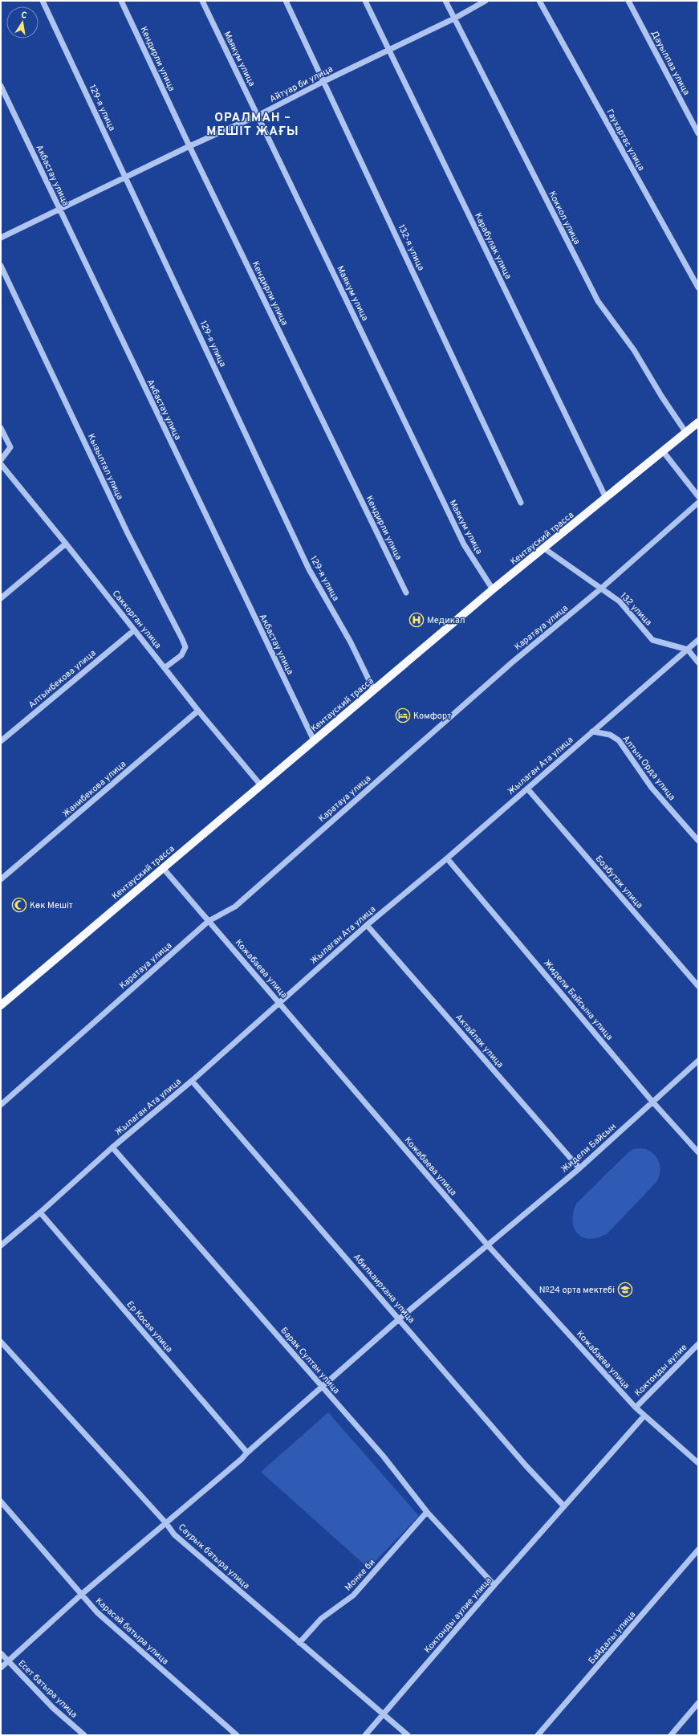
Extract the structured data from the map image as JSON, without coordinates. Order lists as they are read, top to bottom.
{
  "streets": {
    "main road": ["Кентауский трасса"],
    "street": [
      "Кендирли улица",
      "Маякум улица",
      "Дауылпаз улица",
      "Айтуар би улица",
      "129-я улица",
      "Гаухартас улица",
      "Акбастау улица",
      "Коккол улица",
      "Карабулак улица",
      "132-я улица",
      "Кызылтал улица",
      "132 улица",
      "Саккорган улица",
      "Каратауа улица",
      "Алтынбекова улица",
      "Жылаган Ата улица",
      "Алтын Орда улица",
      "Жанибекова улица",
      "Бозбутак улица",
      "Кожабаева улица",
      "Жидели Байсына улица",
      "Актайлак улица",
      "Жидели Байсын",
      "Абилкаирхана улица",
      "Ер Косая улица",
      "Барак Султан улица",
      "Коктонды аулие",
      "Саурык батыра улица",
      "Монке би",
      "Коктонды аулие улица",
      "Карасай батыра улица",
      "Байдалы улица",
      "Есет батыра улица"
    ]
  },
  "crossings": [
    ["Кендирли улица", "Айтуар би улица"],
    ["Маякум улица", "Айтуар би улица"],
    ["Маякум улица", "Кентауский трасса"],
    ["Айтуар би улица", "129-я улица"],
    ["Айтуар би улица", "Акбастау улица"],
    ["Айтуар би улица", "Коккол улица"],
    ["Айтуар би улица", "Карабулак улица"],
    ["Айтуар би улица", "132-я улица"],
    ["129-я улица", "Кентауский трасса"],
    ["Акбастау улица", "Кентауский трасса"],
    ["Коккол улица", "Кентауский трасса"],
    ["Карабулак улица", "Кентауский трасса"],
    ["Кызылтал улица", "Саккорган улица"],
    ["Кентауский трасса", "132 улица"],
    ["Кентауский трасса", "Саккорган улица"],
    ["Кентауский трасса", "Кожабаева улица"],
    ["132 улица", "Каратауа улица"],
    ["132 улица", "Жылаган Ата улица"],
    ["Саккорган улица", "Алтынбекова улица"],
    ["Саккорган улица", "Жанибекова улица"],
    ["Каратауа улица", "Кожабаева улица"],
    ["Жылаган Ата улица", "Алтын Орда улица"],
    ["Жылаган Ата улица", "Бозбутак улица"],
    ["Жылаган Ата улица", "Кожабаева улица"],
    ["Жылаган Ата улица", "Жидели Байсына улица"],
    ["Жылаган Ата улица", "Актайлак улица"],
    ["Жылаган Ата улица", "Абилкаирхана улица"],
    ["Жылаган Ата улица", "Ер Косая улица"],
    ["Жылаган Ата улица", "Барак Султан улица"],
    ["Кожабаева улица", "Жидели Байсын"],
    ["Кожабаева улица", "Коктонды аулие"],
    ["Кожабаева улица", "Коктонды аулие улица"],
    ["Жидели Байсына улица", "Жидели Байсын"],
    ["Актайлак улица", "Жидели Байсын"],
    ["Жидели Байсын", "Абилкаирхана улица"],
    ["Жидели Байсын", "Ер Косая улица"],
    ["Жидели Байсын", "Барак Султан улица"],
    ["Жидели Байсын", "Саурык батыра улица"],
    ["Жидели Байсын", "Карасай батыра улица"],
    ["Жидели Байсын", "Есет батыра улица"],
    ["Абилкаирхана улица", "Коктонды аулие улица"],
    ["Барак Султан улица", "Монке би"],
    ["Барак Султан улица", "Коктонды аулие улица"],
    ["Саурык батыра улица", "Монке би"],
    ["Саурык батыра улица", "Коктонды аулие улица"]
  ],
  "districts": ["ОРАЛМАН – МЕШІТ ЖАҒЫ"],
  "places": {
    "hospital": ["Медикал"],
    "hotel": ["Комфорт"],
    "mosque": ["Көк Мешіт"],
    "school or university": ["№24 орта мектебі"]
  },
  "north": "top"
}
